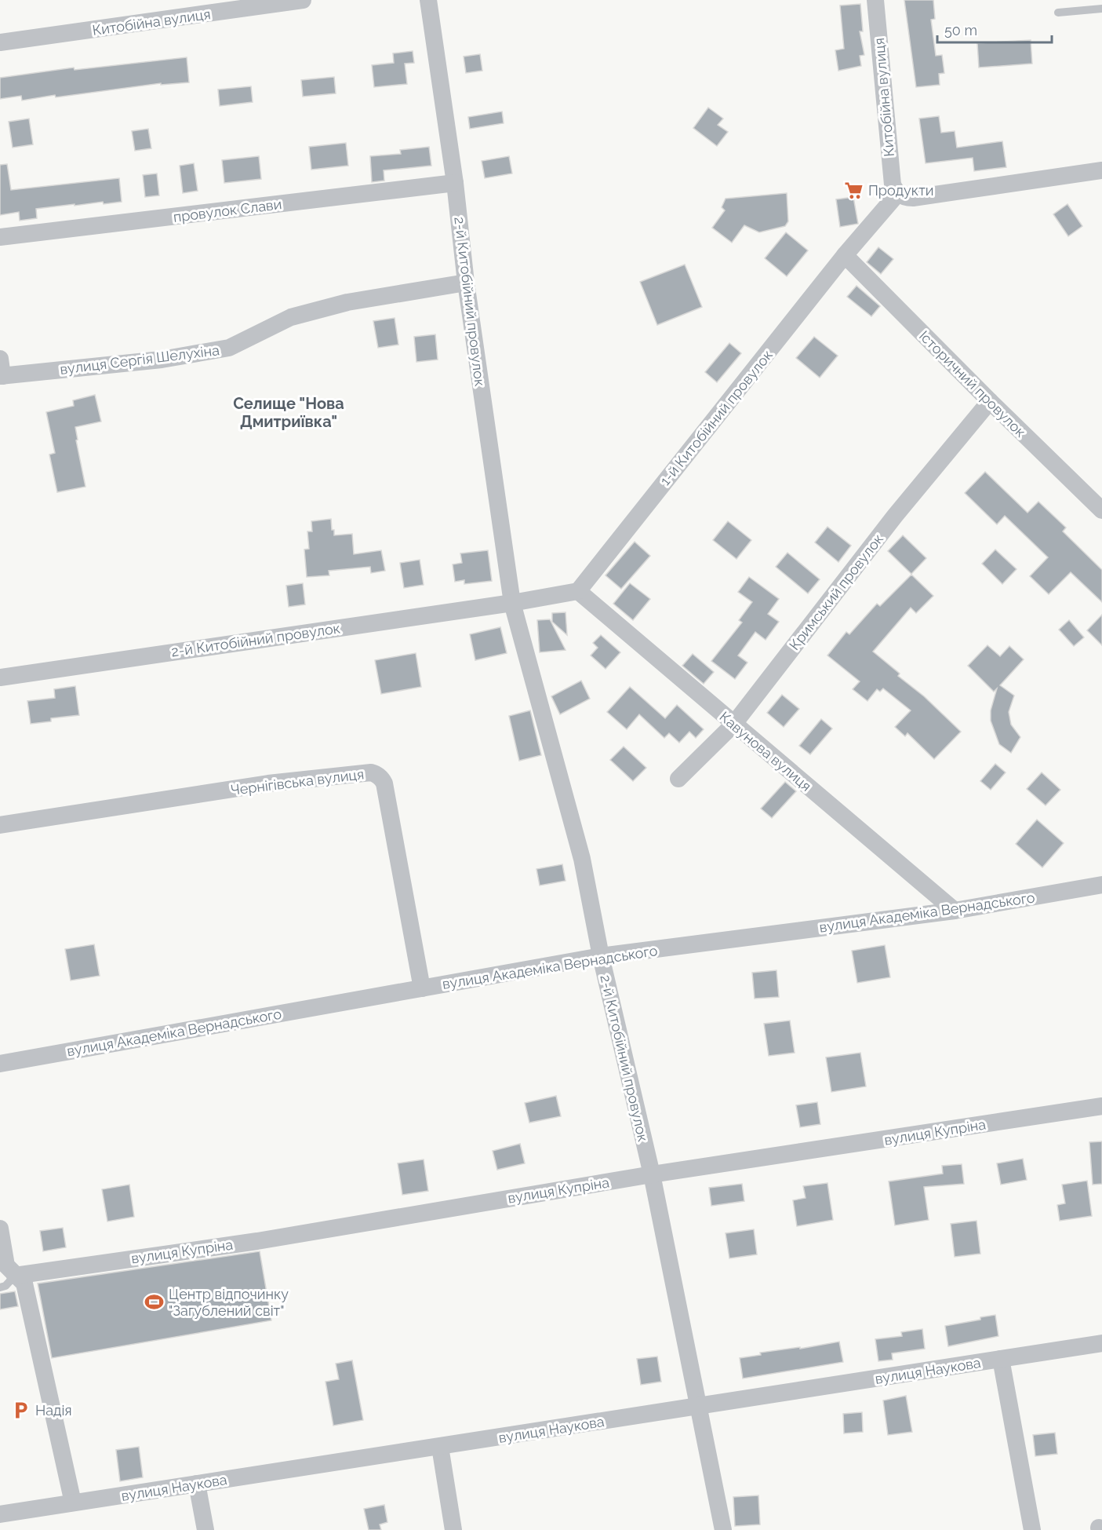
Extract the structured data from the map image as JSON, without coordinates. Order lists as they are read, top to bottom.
{
  "streets": {
    "street": [
      "Китобійна вулиця",
      "провулок Слави",
      "2-й Китобійний провулок",
      "вулиця Сергія Шелухіна",
      "Історичний провулок",
      "1-й Китобійний провулок",
      "Кримський провулок",
      "Кавунова вулиця",
      "Чернігівська вулиця",
      "вулиця Академіка Вернадського",
      "вулиця Купріна",
      "вулиця Наукова"
    ]
  },
  "crossings": [
    ["Китобійна вулиця", "1-й Китобійний провулок"],
    ["провулок Слави", "2-й Китобійний провулок"],
    ["2-й Китобійний провулок", "вулиця Сергія Шелухіна"],
    ["2-й Китобійний провулок", "вулиця Академіка Вернадського"],
    ["2-й Китобійний провулок", "вулиця Купріна"],
    ["2-й Китобійний провулок", "вулиця Наукова"],
    ["Історичний провулок", "1-й Китобійний провулок"],
    ["Історичний провулок", "Кримський провулок"],
    ["1-й Китобійний провулок", "Кавунова вулиця"],
    ["Кримський провулок", "Кавунова вулиця"],
    ["Кавунова вулиця", "вулиця Академіка Вернадського"],
    ["Чернігівська вулиця", "вулиця Академіка Вернадського"]
  ],
  "districts": ["Селище \"Нова Дмитриївка\""],
  "places": {
    "supermarket": ["Продукти"],
    "sports": ["Центр відпочинку \"Загублений світ\""],
    "parking": ["Надія"]
  },
  "scale_bar": "50 m"
}
